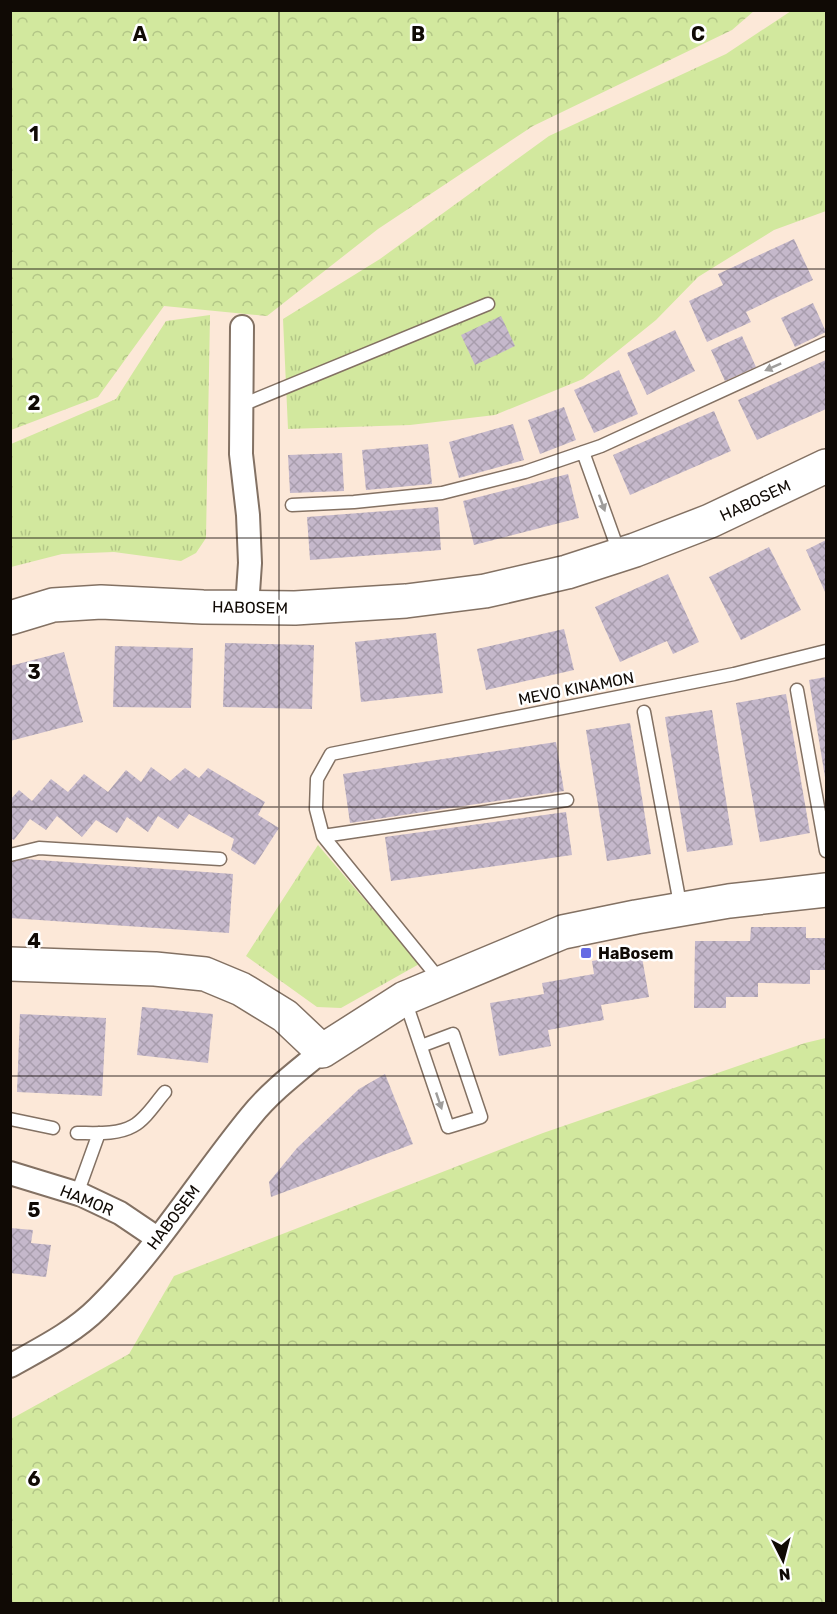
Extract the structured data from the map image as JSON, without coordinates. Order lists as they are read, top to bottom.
{
  "streets": {
    "street": ["HABOSEM", "HAMOR"],
    "lane": ["MEVO KINAMON"]
  },
  "crossings": [
    ["HABOSEM", "HAMOR"]
  ],
  "places": {
    "transit": ["HaBosem"]
  },
  "north": "bottom",
  "grid": {
    "columns": ["A", "B", "C"],
    "rows": [
      "1",
      "2",
      "3",
      "4",
      "5",
      "6"
    ]
  }
}
